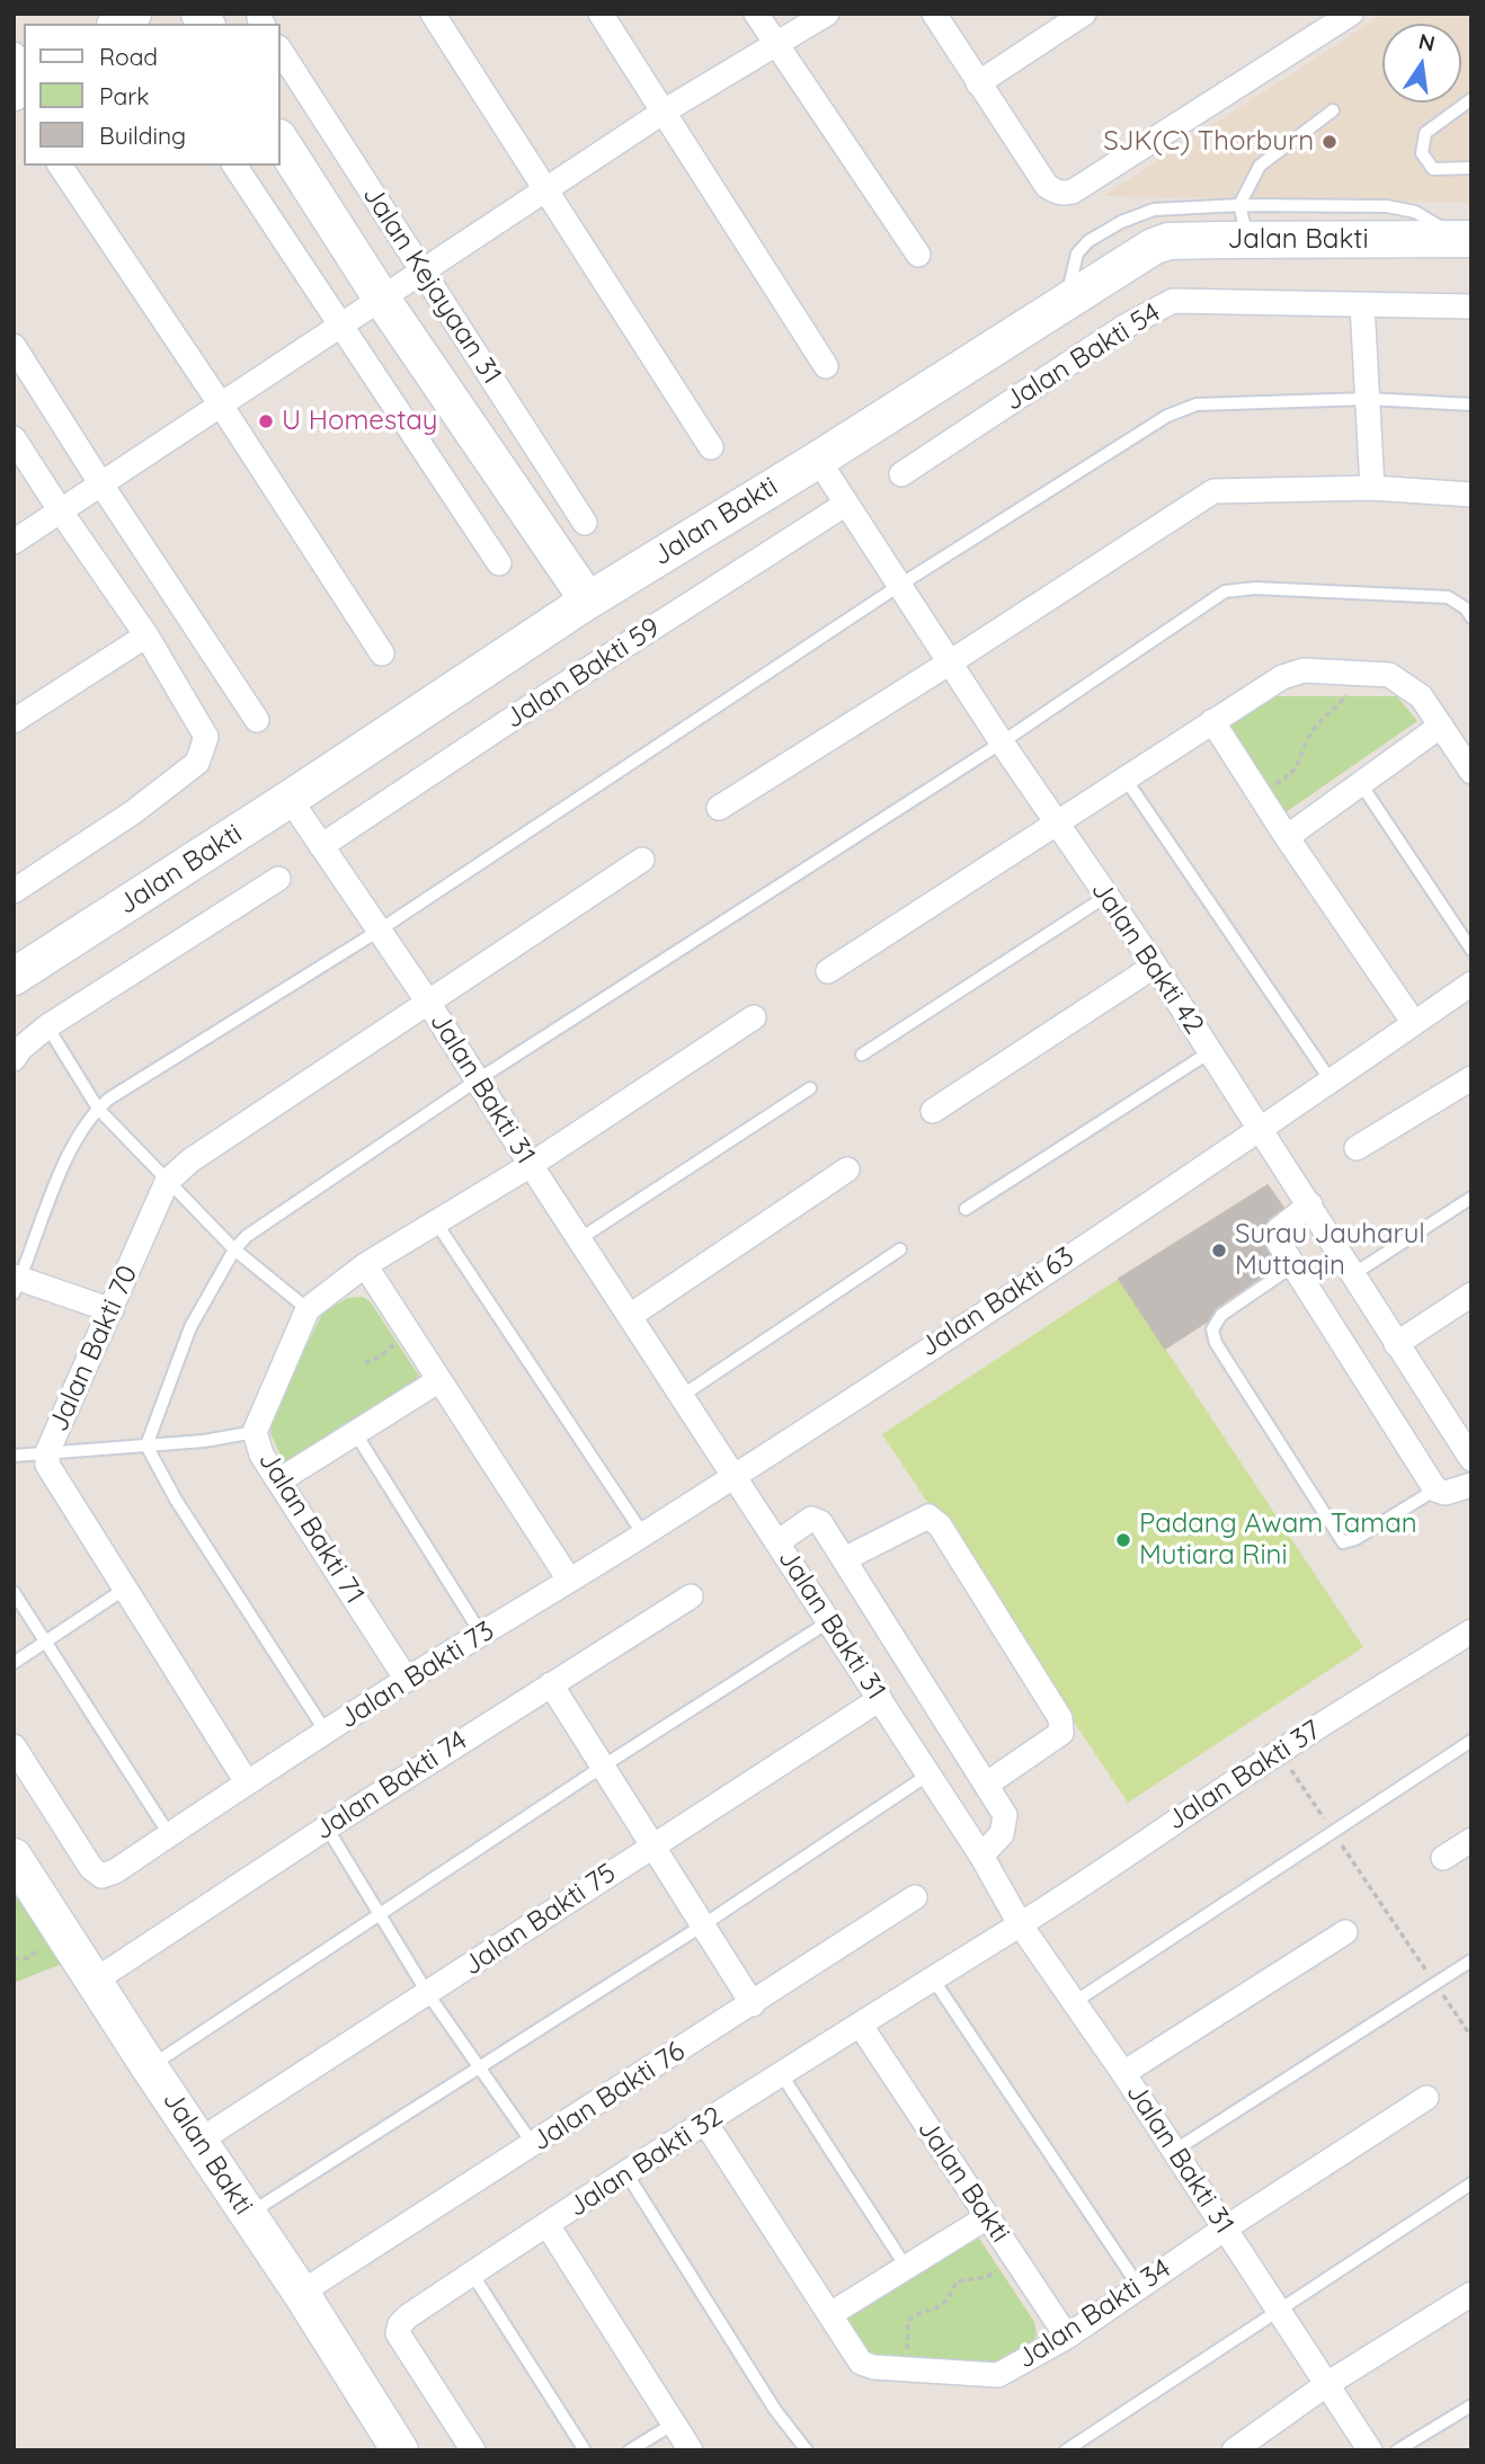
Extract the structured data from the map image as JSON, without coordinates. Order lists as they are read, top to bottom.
{
  "streets": {
    "street": [
      "Jalan Bakti",
      "Jalan Kejayaan 31",
      "Jalan Bakti 54",
      "Jalan Bakti 59",
      "Jalan Bakti 42",
      "Jalan Bakti 31",
      "Jalan Bakti 63",
      "Jalan Bakti 70",
      "Jalan Bakti 71",
      "Jalan Bakti 73",
      "Jalan Bakti 37",
      "Jalan Bakti 74",
      "Jalan Bakti 75",
      "Jalan Bakti 76",
      "Jalan Bakti 32",
      "Jalan Bakti 34"
    ]
  },
  "crossings": [
    ["Jalan Bakti", "Jalan Bakti 42"],
    ["Jalan Bakti", "Jalan Bakti 31"],
    ["Jalan Bakti", "Jalan Bakti 74"],
    ["Jalan Bakti", "Jalan Bakti 75"],
    ["Jalan Bakti", "Jalan Bakti 76"],
    ["Jalan Bakti", "Jalan Bakti 32"],
    ["Jalan Bakti", "Jalan Bakti 34"],
    ["Jalan Bakti 59", "Jalan Bakti 42"],
    ["Jalan Bakti 59", "Jalan Bakti 31"],
    ["Jalan Bakti 42", "Jalan Bakti 63"],
    ["Jalan Bakti 31", "Jalan Bakti 63"],
    ["Jalan Bakti 31", "Jalan Bakti 70"],
    ["Jalan Bakti 31", "Jalan Bakti 71"],
    ["Jalan Bakti 31", "Jalan Bakti 73"],
    ["Jalan Bakti 31", "Jalan Bakti 37"],
    ["Jalan Bakti 31", "Jalan Bakti 75"],
    ["Jalan Bakti 31", "Jalan Bakti 32"],
    ["Jalan Bakti 31", "Jalan Bakti 34"],
    ["Jalan Bakti 63", "Jalan Bakti 73"],
    ["Jalan Bakti 70", "Jalan Bakti 73"],
    ["Jalan Bakti 71", "Jalan Bakti 73"],
    ["Jalan Bakti 37", "Jalan Bakti 32"],
    ["Jalan Bakti 32", "Jalan Bakti 34"]
  ],
  "places": [
    "SJK(C) Thorburn",
    "U Homestay",
    "Surau Jauharul Muttaqin",
    "Padang Awam Taman Mutiara Rini"
  ],
  "legend": ["Road", "Park", "Building"],
  "north": "top"
}
